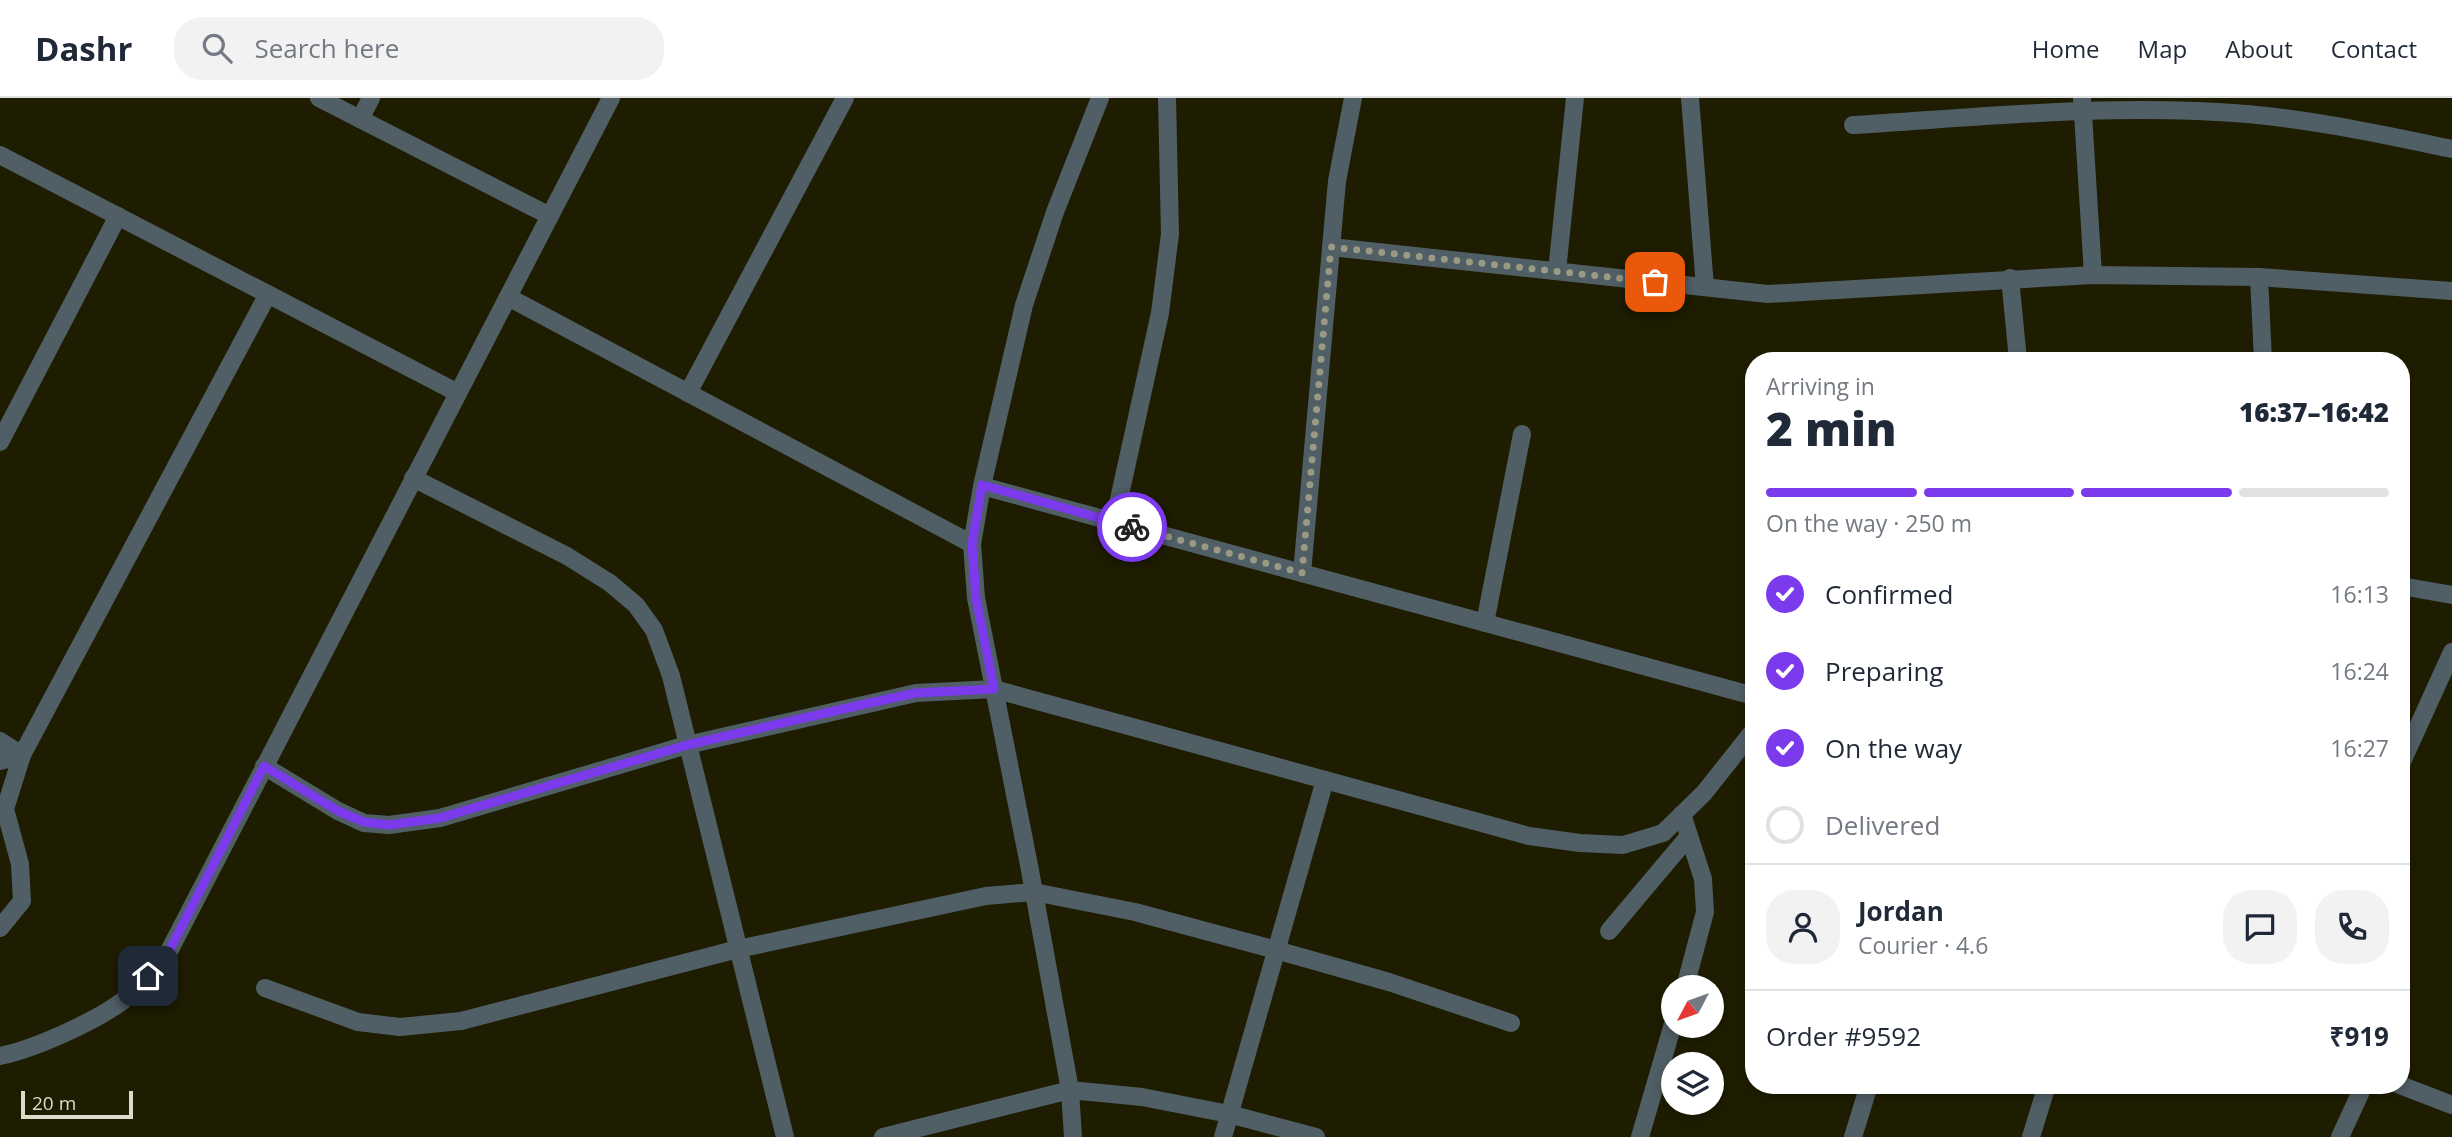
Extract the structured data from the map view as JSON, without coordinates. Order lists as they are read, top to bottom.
{
  "scale_bar": "20 m",
  "north": "bottom left",
  "page": {
    "header": "Dashr",
    "search": "Search here",
    "nav": [
      "Home",
      "Map",
      "About",
      "Contact"
    ],
    "heading": ["2 min", "Arriving in", "16:37–16:42"],
    "panel": [
      "Jordan",
      "Courier · 4.6",
      "Order #9592",
      "₹919"
    ],
    "bar": "On the way · 250 m",
    "list": [
      ["Confirmed", "16:13"],
      ["Preparing", "16:24"],
      ["On the way", "16:27"],
      "Delivered"
    ],
    "scale": "20 m"
  }
}
